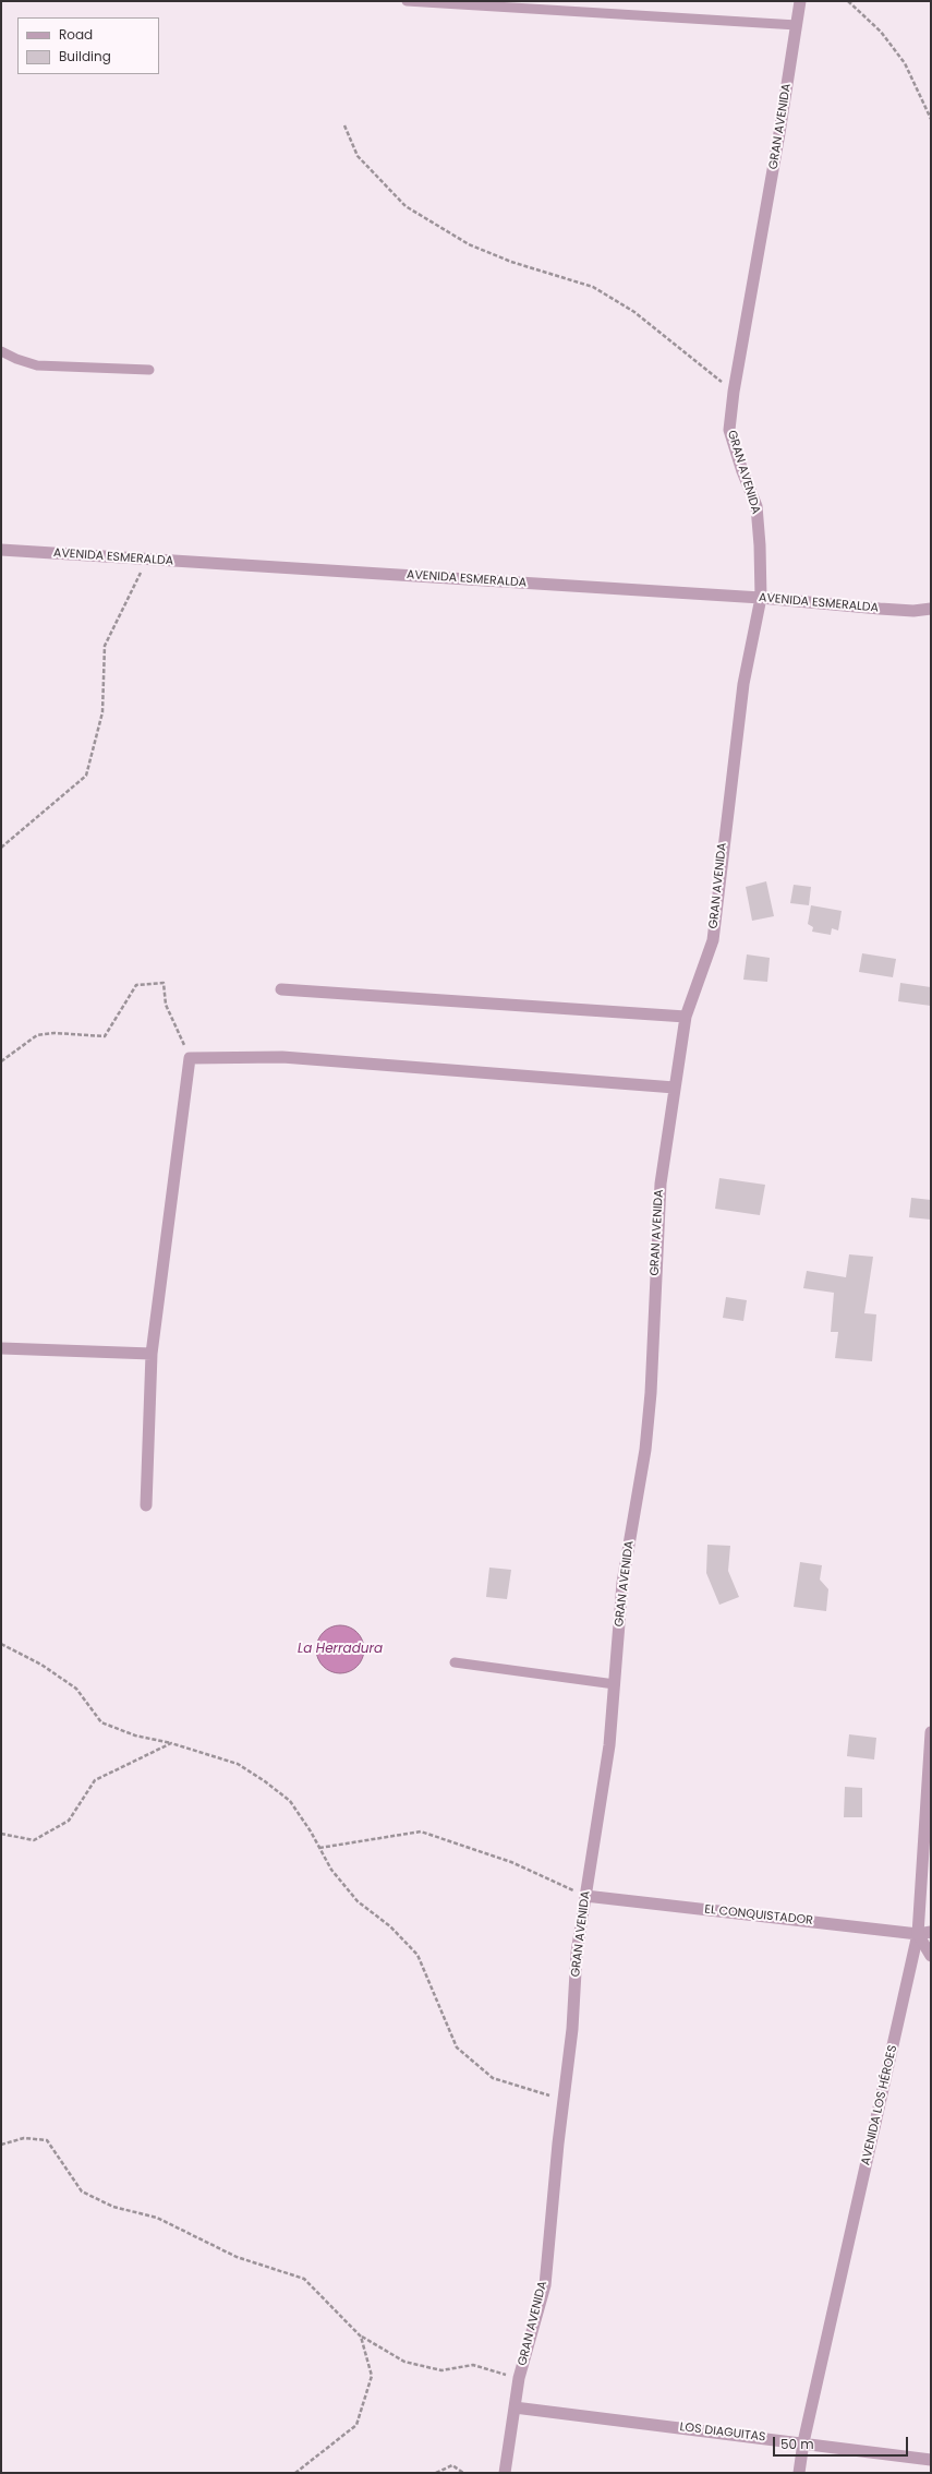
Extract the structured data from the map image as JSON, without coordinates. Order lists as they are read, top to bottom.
{
  "streets": {
    "street": [
      "GRAN AVENIDA",
      "AVENIDA ESMERALDA",
      "EL CONQUISTADOR",
      "AVENIDA LOS HÉROES",
      "LOS DIAGUITAS"
    ]
  },
  "crossings": [
    ["GRAN AVENIDA", "AVENIDA ESMERALDA"],
    ["GRAN AVENIDA", "EL CONQUISTADOR"],
    ["GRAN AVENIDA", "LOS DIAGUITAS"],
    ["EL CONQUISTADOR", "AVENIDA LOS HÉROES"],
    ["AVENIDA LOS HÉROES", "LOS DIAGUITAS"]
  ],
  "water": ["La Herradura"],
  "legend": ["Road", "Building"],
  "scale_bar": "50 m"
}
